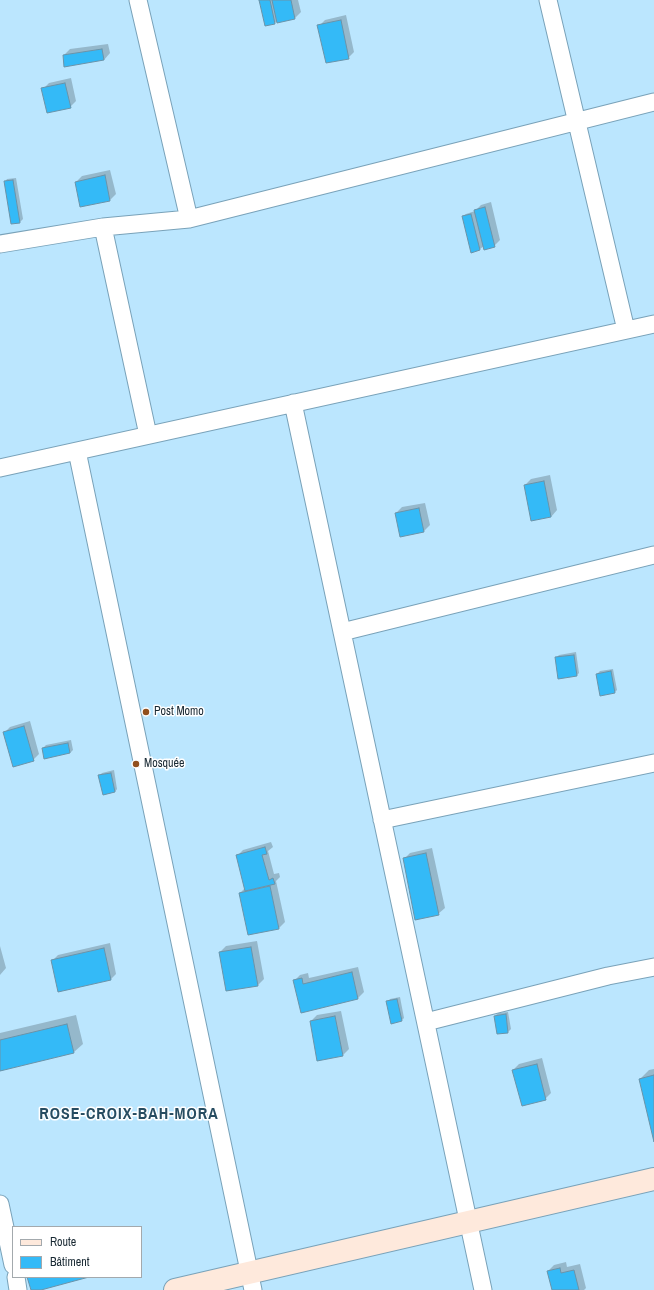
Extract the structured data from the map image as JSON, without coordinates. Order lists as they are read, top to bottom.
{
  "districts": ["ROSE-CROIX-BAH-MORA"],
  "places": ["Post Momo", "Mosquée"],
  "legend": ["Route", "Bâtiment"]
}
